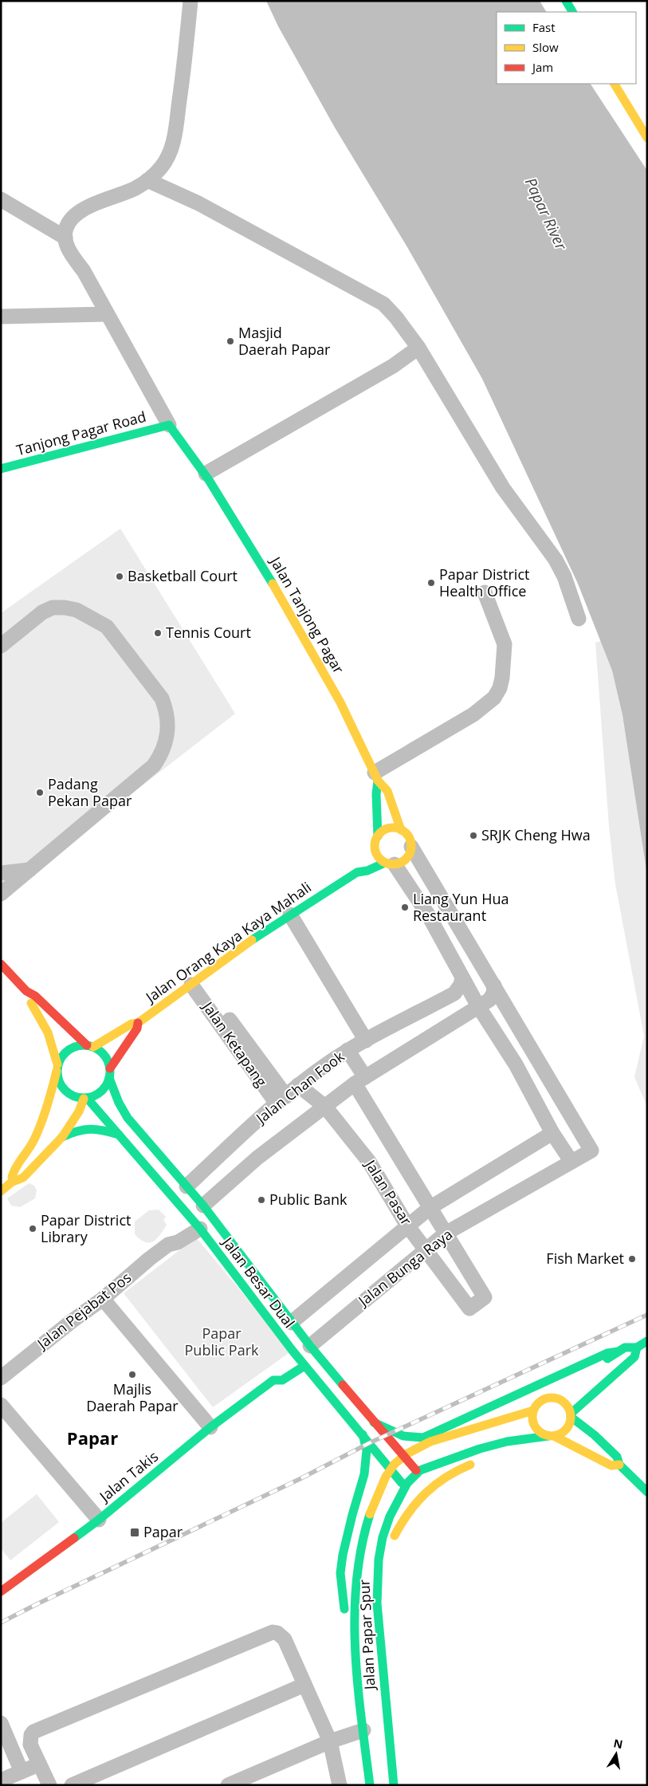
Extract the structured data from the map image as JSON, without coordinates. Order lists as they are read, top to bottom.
{
  "streets": {
    "main road": [
      "Tanjong Pagar Road",
      "Jalan Tanjong Pagar",
      "Jalan Orang Kaya Kaya Mahali",
      "Jalan Besar Dual",
      "Jalan Takis",
      "Jalan Papar Spur"
    ],
    "street": [
      "Jalan Ketapang",
      "Jalan Chan Fook",
      "Jalan Pasar",
      "Jalan Bunga Raya",
      "Jalan Pejabat Pos"
    ]
  },
  "crossings": [
    ["Tanjong Pagar Road", "Jalan Tanjong Pagar"],
    ["Jalan Tanjong Pagar", "Jalan Orang Kaya Kaya Mahali"],
    ["Jalan Orang Kaya Kaya Mahali", "Jalan Ketapang"],
    ["Jalan Orang Kaya Kaya Mahali", "Jalan Besar Dual"],
    ["Jalan Ketapang", "Jalan Chan Fook"],
    ["Jalan Chan Fook", "Jalan Pasar"],
    ["Jalan Chan Fook", "Jalan Bunga Raya"],
    ["Jalan Chan Fook", "Jalan Besar Dual"],
    ["Jalan Pasar", "Jalan Bunga Raya"],
    ["Jalan Bunga Raya", "Jalan Besar Dual"],
    ["Jalan Besar Dual", "Jalan Pejabat Pos"],
    ["Jalan Besar Dual", "Jalan Takis"],
    ["Jalan Besar Dual", "Jalan Papar Spur"]
  ],
  "districts": ["Papar"],
  "water": ["Papar River"],
  "parks": ["Papar Public Park"],
  "places": {
    "other": [
      "Masjid Daerah Papar",
      "Basketball Court",
      "Papar District Health Office",
      "Tennis Court",
      "Padang Pekan Papar",
      "SRJK Cheng Hwa",
      "Liang Yun Hua Restaurant",
      "Public Bank",
      "Papar District Library",
      "Fish Market",
      "Majlis Daerah Papar"
    ],
    "transit": ["Papar"]
  },
  "legend": ["Fast", "Slow", "Jam"],
  "north": "top"
}
